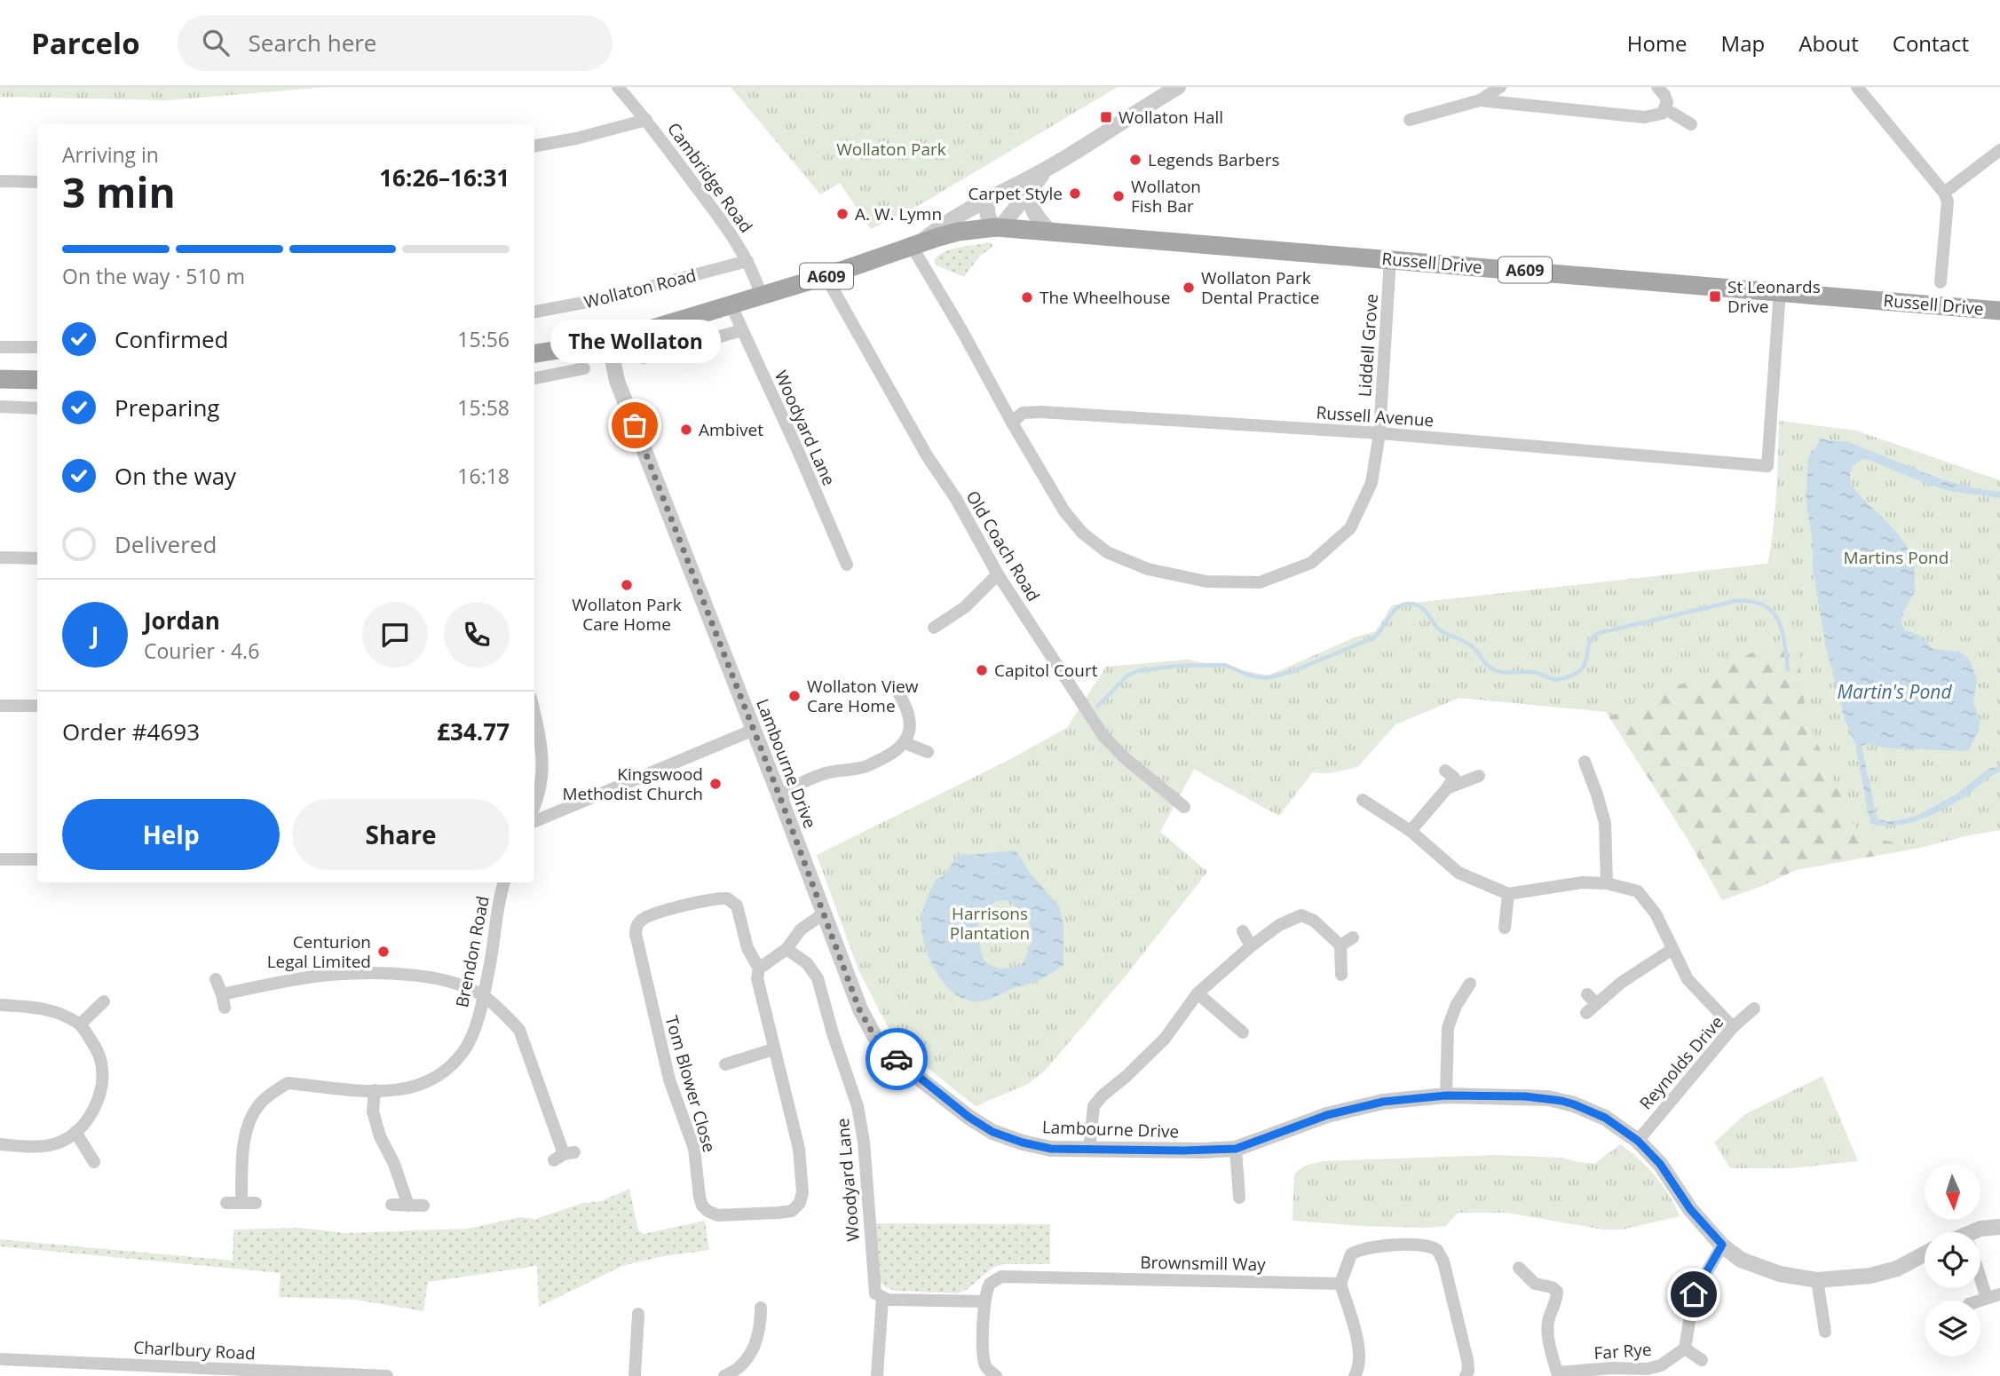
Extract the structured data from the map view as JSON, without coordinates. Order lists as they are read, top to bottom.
{
  "streets": {
    "main road": ["Russell Drive", "A609"],
    "street": [
      "Cambridge Road",
      "Wollaton Road",
      "Liddell Grove",
      "Russell Avenue",
      "Woodyard Lane",
      "Old Coach Road",
      "Lambourne Drive",
      "Brendon Road",
      "Reynolds Drive",
      "Tom Blower Close",
      "Brownsmill Way",
      "Charlbury Road",
      "Far Rye"
    ]
  },
  "crossings": [
    ["Cambridge Road", "A609"],
    ["Cambridge Road", "Wollaton Road"],
    ["Russell Drive", "A609"],
    ["Russell Drive", "Liddell Grove"],
    ["Russell Drive", "Russell Avenue"],
    ["A609", "Woodyard Lane"],
    ["A609", "Old Coach Road"],
    ["A609", "Lambourne Drive"],
    ["Liddell Grove", "Russell Avenue"],
    ["Lambourne Drive", "Reynolds Drive"]
  ],
  "water": ["Martin's Pond"],
  "parks": ["Wollaton Park", "Martins Pond", "Harrisons Plantation"],
  "places": {
    "transit": ["Wollaton Hall", "St Leonards Drive"],
    "other": [
      "Legends Barbers",
      "Carpet Style",
      "Wollaton Fish Bar",
      "A. W. Lymn",
      "Wollaton Park Dental Practice",
      "The Wheelhouse",
      "The Wollaton",
      "Ambivet",
      "Wollaton Park Care Home",
      "Capitol Court",
      "Wollaton View Care Home",
      "Kingswood Methodist Church",
      "Centurion Legal Limited"
    ]
  },
  "north": "bottom",
  "page": {
    "header": "Parcelo",
    "search": "Search here",
    "nav": [
      "Home",
      "Map",
      "About",
      "Contact"
    ],
    "heading": ["3 min", "Arriving in", "16:26–16:31"],
    "panel": [
      "Jordan",
      "Courier · 4.6",
      "Order #4693",
      "£34.77"
    ],
    "bar": "On the way · 510 m",
    "list": [
      ["Confirmed", "15:56"],
      ["Preparing", "15:58"],
      ["On the way", "16:18"],
      "Delivered"
    ],
    "bubble": "The Wollaton",
    "round": "J",
    "buttons": ["Help", "Share"]
  }
}
